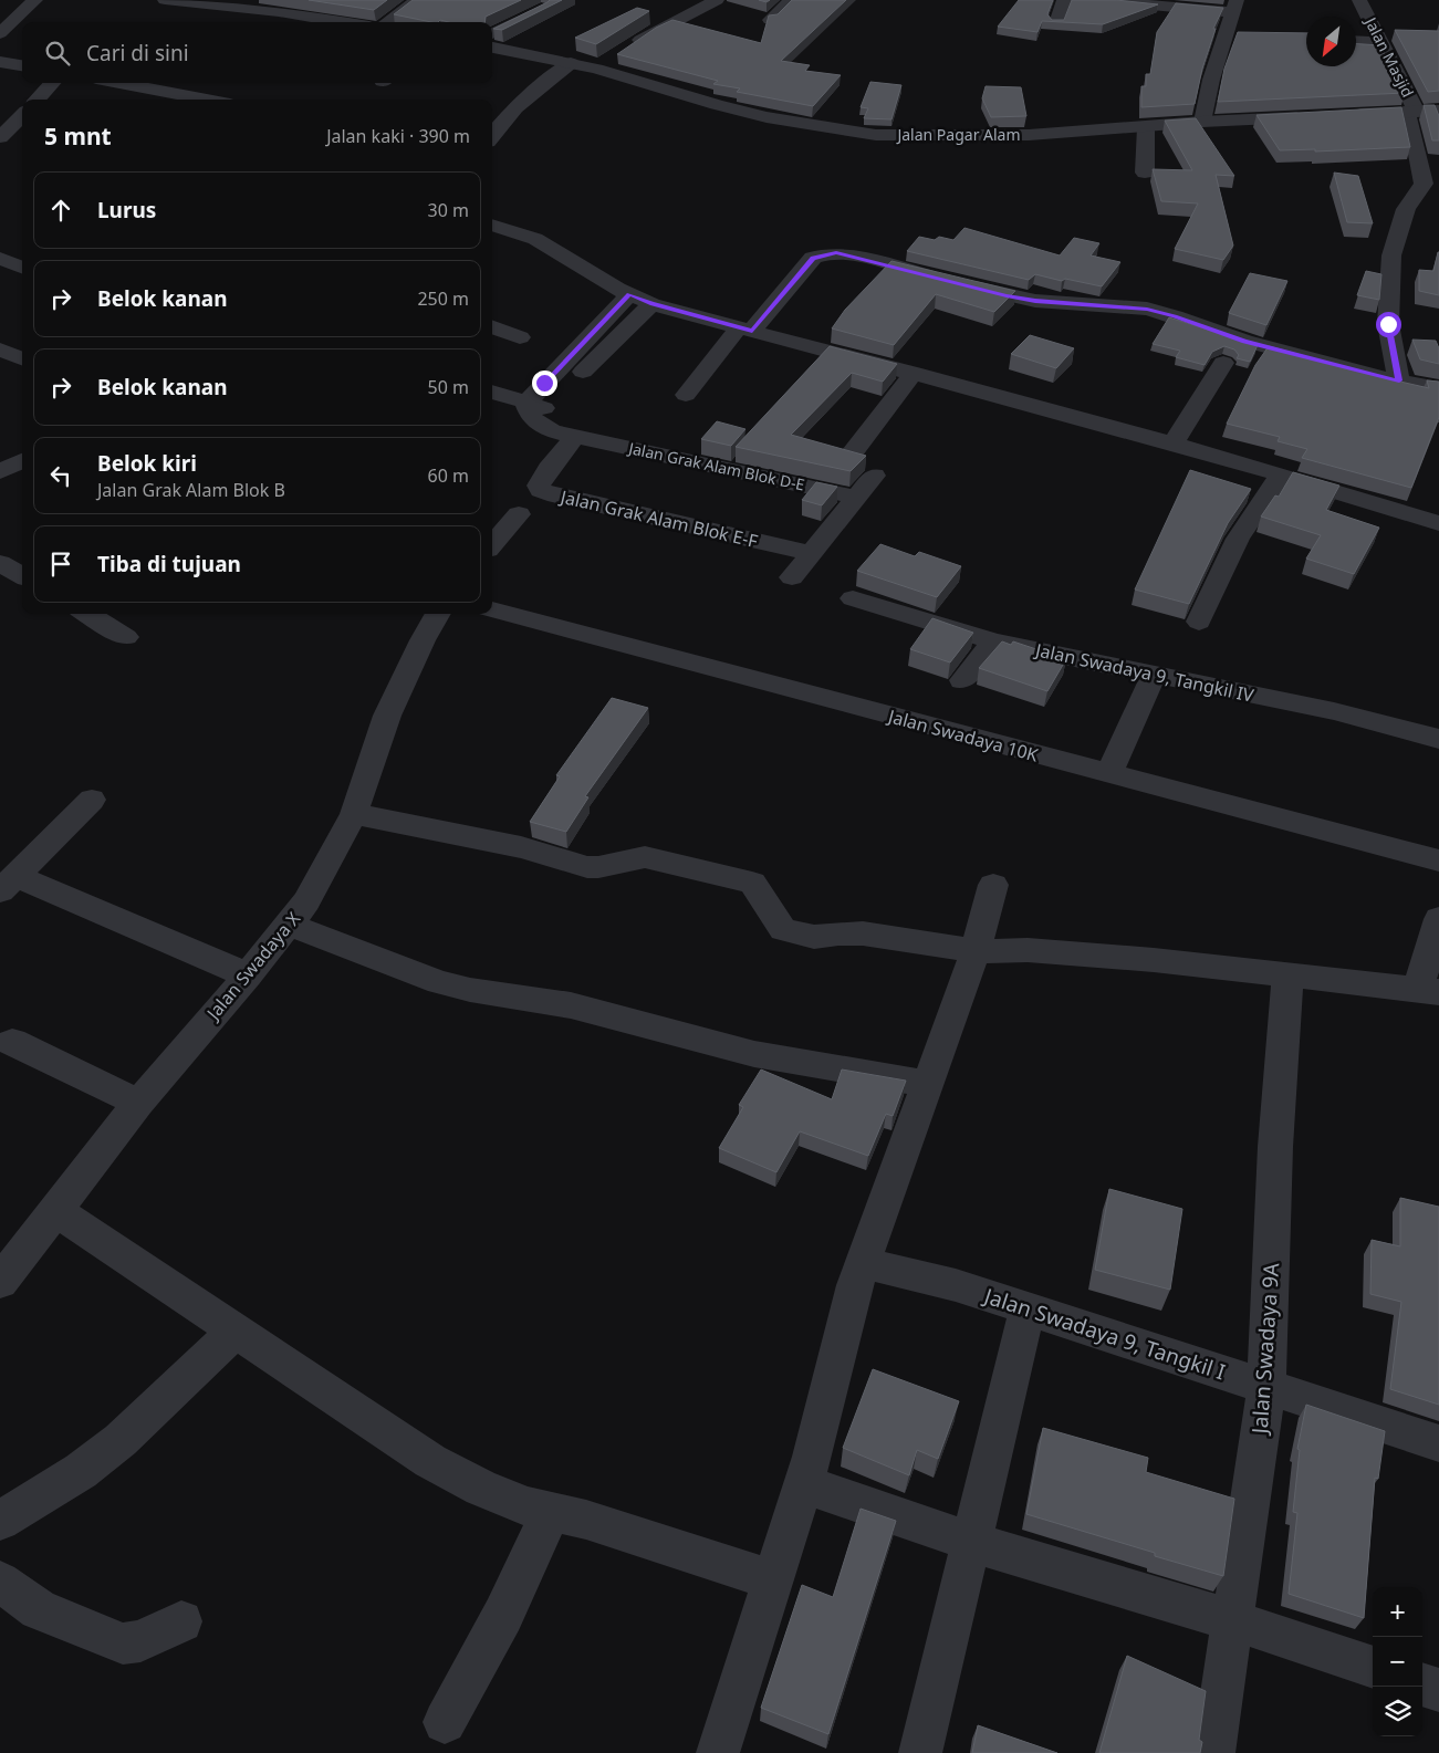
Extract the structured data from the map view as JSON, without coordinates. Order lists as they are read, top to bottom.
{
  "streets": {
    "street": [
      "Jalan Masjid",
      "Jalan Pagar Alam",
      "Jalan Grak Alam Blok D-E",
      "Jalan Grak Alam Blok E-F",
      "Jalan Swadaya 9, Tangkil IV",
      "Jalan Swadaya 10K",
      "Jalan Swadaya X",
      "Jalan Swadaya 9, Tangkil I",
      "Jalan Swadaya 9A"
    ]
  },
  "crossings": [
    ["Jalan Grak Alam Blok D-E", "Jalan Grak Alam Blok E-F"],
    ["Jalan Swadaya 9, Tangkil I", "Jalan Swadaya 9A"]
  ],
  "north": "bottom left",
  "page": {
    "search": "Cari di sini",
    "heading": ["5 mnt", "Jalan kaki · 390 m"],
    "list": [
      ["Lurus", "30 m"],
      ["Belok kanan", "250 m"],
      ["Belok kanan", "50 m"],
      ["Belok kiri", "Jalan Grak Alam Blok B", "60 m"],
      "Tiba di tujuan"
    ],
    "map_buttons": ["+", "−"]
  }
}
